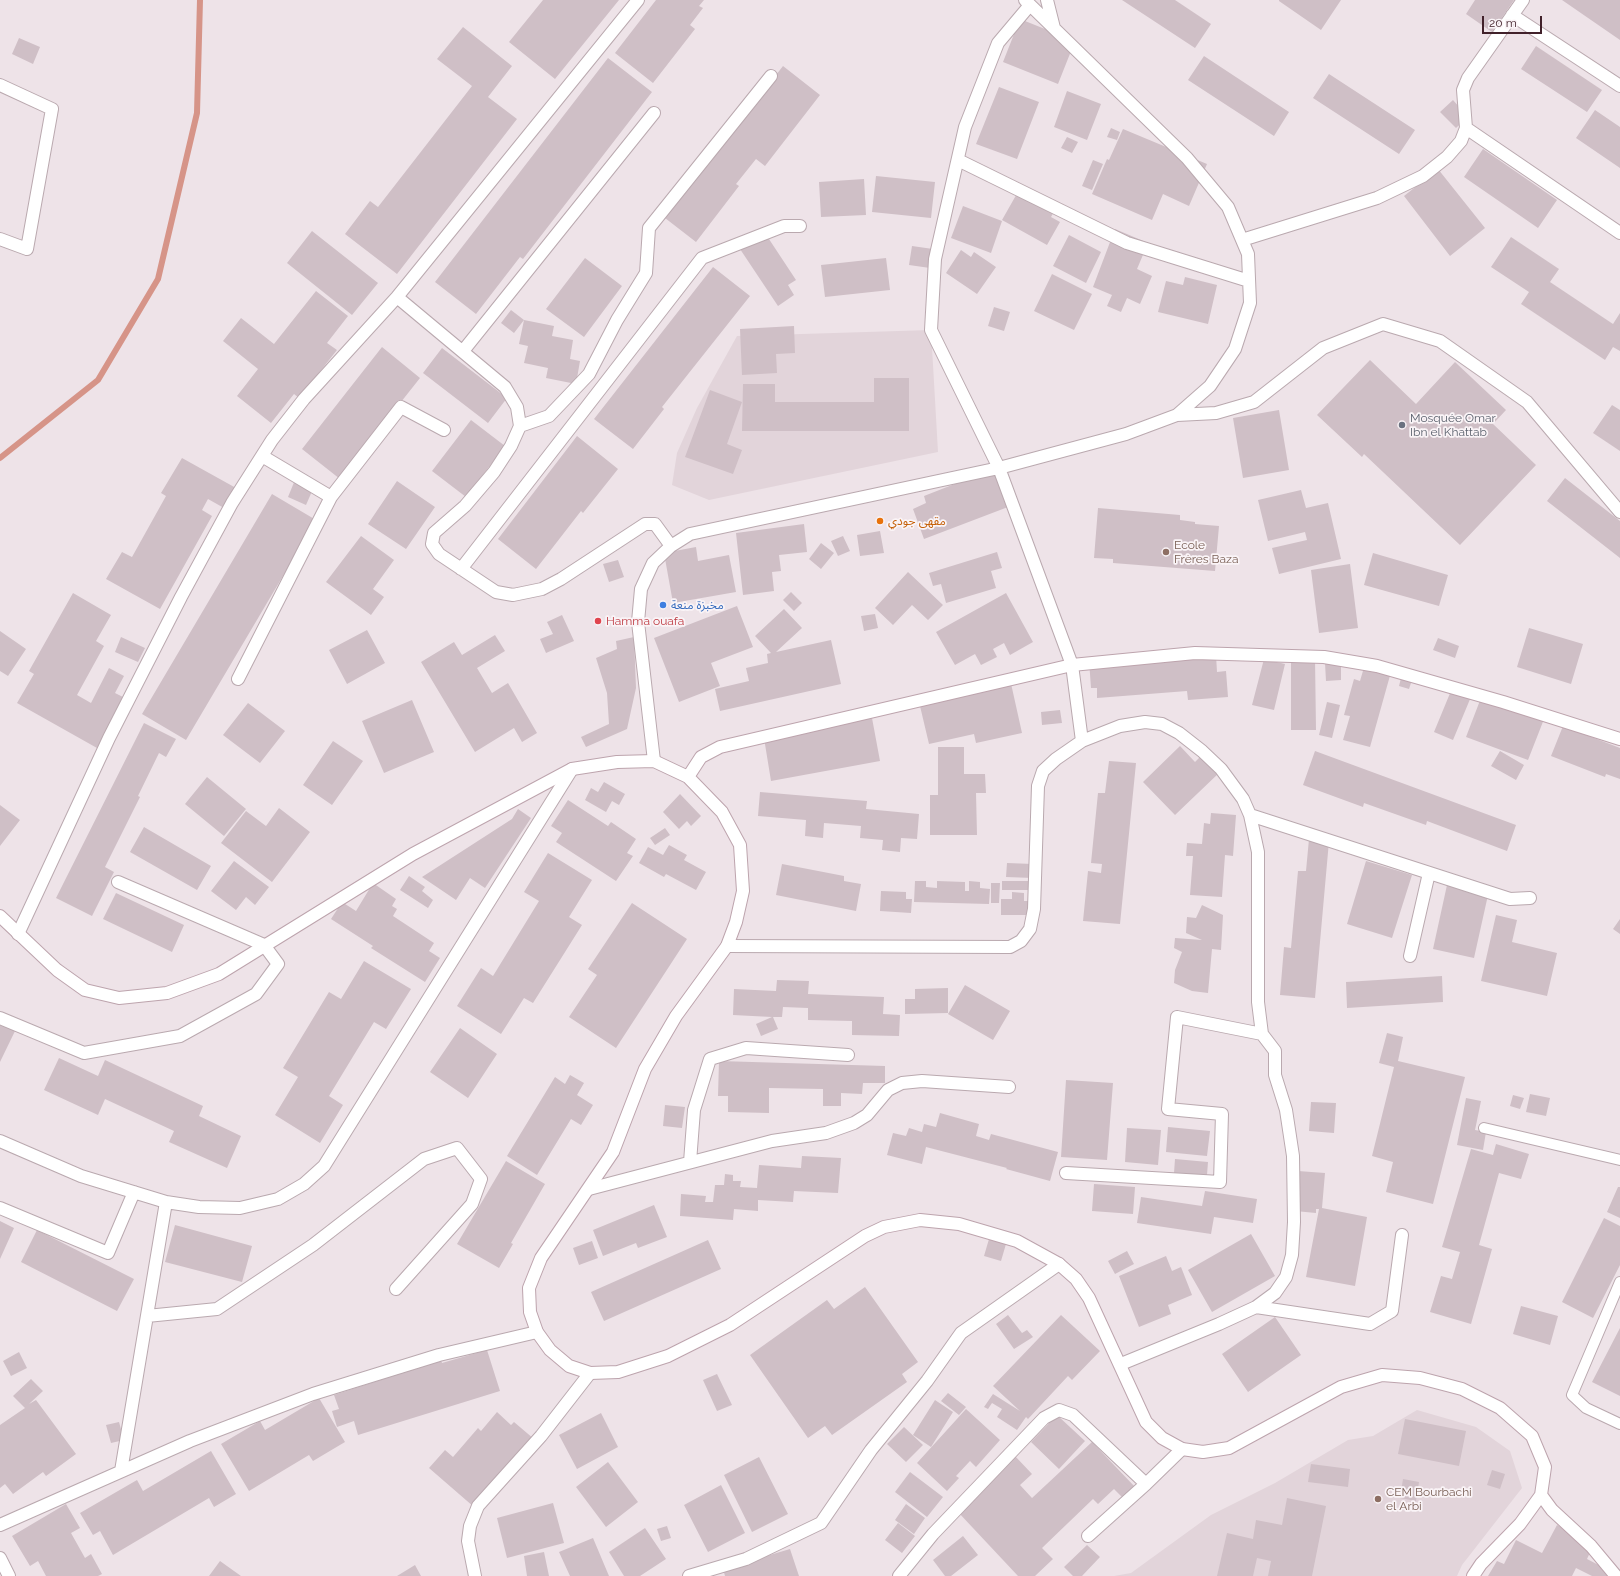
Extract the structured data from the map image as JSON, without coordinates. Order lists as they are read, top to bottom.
{
  "places": [
    "Mosquée Omar Ibn el Khattab",
    "مقهى جودي",
    "Ecole Frères Baza",
    "مخبزة منعة",
    "Hamma ouafa",
    "CEM Bourbachi el Arbi"
  ],
  "scale_bar": "20 m"
}
